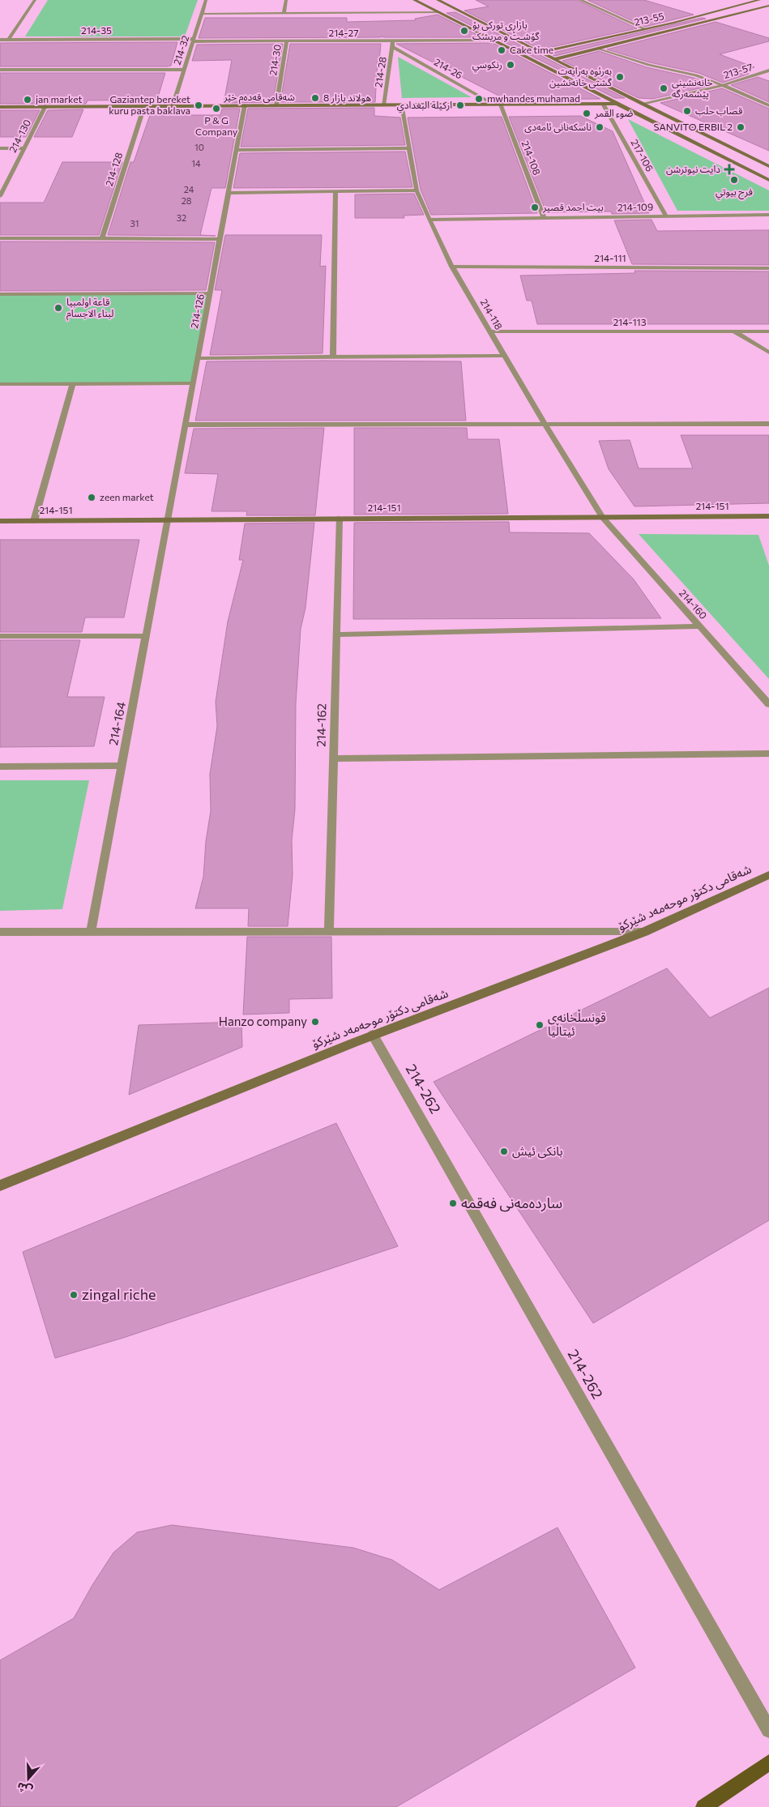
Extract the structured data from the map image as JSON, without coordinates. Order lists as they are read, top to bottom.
{
  "streets": {
    "street": [
      "213-55",
      "214-35",
      "214-27",
      "214-32",
      "214-30",
      "214-26",
      "213-57",
      "214-28",
      "شەقامی قەدەم خێر",
      "214-130",
      "217-106",
      "214-108",
      "214-128",
      "214-109",
      "214-111",
      "214-126",
      "214-118",
      "214-113",
      "214-151",
      "214-160",
      "214-164",
      "214-162",
      "شەقامی دکتۆر موحەمەد شێرکۆ",
      "214-262"
    ]
  },
  "crossings": [
    ["214-35", "214-27"],
    ["214-35", "214-32"],
    ["214-27", "214-32"],
    ["214-27", "214-30"],
    ["214-27", "214-26"],
    ["214-27", "214-28"],
    ["214-32", "شەقامی قەدەم خێر"],
    ["214-30", "شەقامی قەدەم خێر"],
    ["214-26", "214-28"],
    ["214-26", "شەقامی قەدەم خێر"],
    ["214-28", "شەقامی قەدەم خێر"],
    ["شەقامی قەدەم خێر", "214-130"],
    ["شەقامی قەدەم خێر", "217-106"],
    ["شەقامی قەدەم خێر", "214-108"],
    ["شەقامی قەدەم خێر", "214-128"],
    ["شەقامی قەدەم خێر", "214-126"],
    ["شەقامی قەدەم خێر", "214-118"],
    ["217-106", "214-109"],
    ["214-108", "214-109"],
    ["214-109", "214-118"],
    ["214-111", "214-118"],
    ["214-126", "214-151"],
    ["214-126", "214-164"],
    ["214-118", "214-113"],
    ["214-118", "214-151"],
    ["214-118", "214-160"],
    ["214-151", "214-160"],
    ["214-151", "214-164"],
    ["214-151", "214-162"],
    ["شەقامی دکتۆر موحەمەد شێرکۆ", "214-262"]
  ],
  "places": {
    "other": [
      "بازاڕی تورکی بۆ گۆشـت و مریشک",
      "Cake time",
      "رنكوسي",
      "بەرئوە بەرایەت گشتی خانەنشین",
      "خانەنشینی پێشمەرگە",
      "هولاند بازار 8",
      "mwhandes muhamad",
      "jan market",
      "Gaziantep bereket kuru pasta baklava",
      "اركيلة البغدادي",
      "P & G Company",
      "قصاب حلب",
      "ضوء القمر",
      "ناسکەنانی ئامەدی",
      "SANVITO ERBIL 2",
      "فرح بيوتي",
      "بيت احمد قصير",
      "قاعة اولمبيا لبناء الاجسام",
      "zeen market",
      "Hanzo company",
      "قونسڵخانەی ئیتاڵیا",
      "بانکی ئیش",
      "ساردەمەنی فەقمە",
      "zingal riche"
    ],
    "health": ["دايت نيوترشن"]
  },
  "house_numbers": [
    "10",
    "14",
    "24",
    "28",
    "32",
    "31"
  ],
  "north": "bottom"
}
